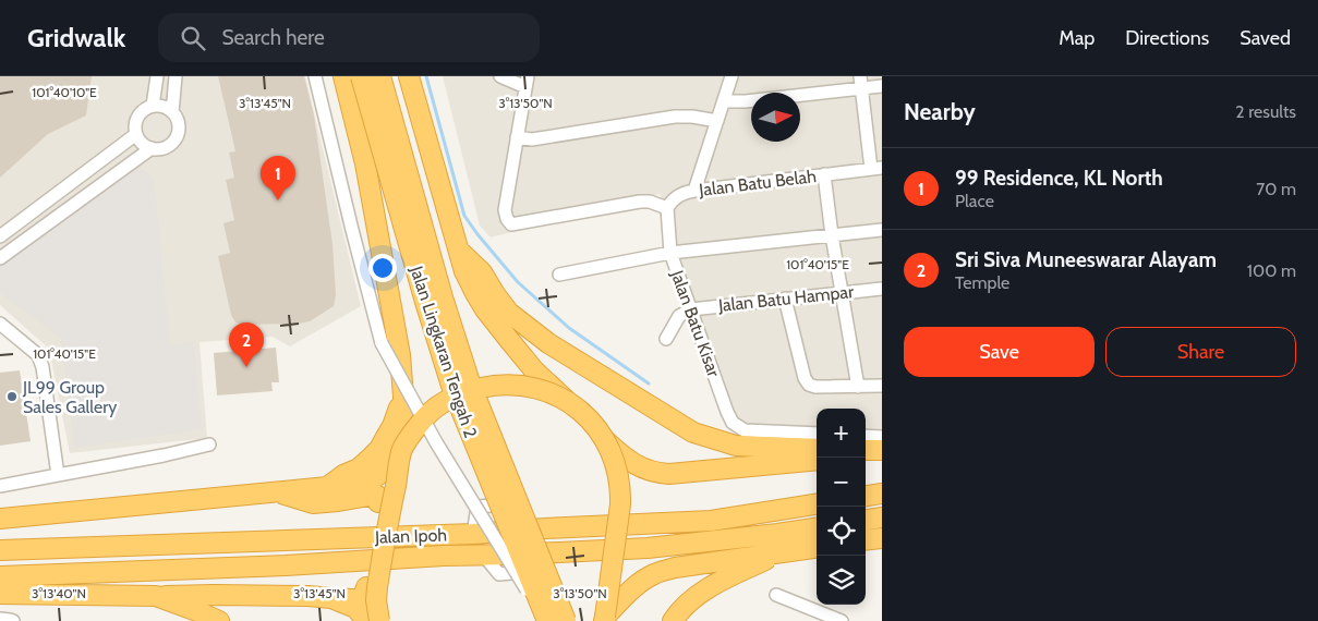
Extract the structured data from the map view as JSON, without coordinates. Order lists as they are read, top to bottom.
{
  "streets": {
    "highway": ["Jalan Lingkaran Tengah 2", "Jalan Ipoh"],
    "street": ["Jalan Batu Belah", "Jalan Batu Hampar", "Jalan Batu Kisar"]
  },
  "crossings": [
    ["Jalan Batu Belah", "Jalan Batu Kisar"],
    ["Jalan Batu Hampar", "Jalan Batu Kisar"]
  ],
  "places": ["JL99 Group Sales Gallery"],
  "north": "right",
  "page": {
    "header": "Gridwalk",
    "search": "Search here",
    "nav": ["Map", "Directions", "Saved"],
    "heading": ["Nearby", "2 results"],
    "list": [
      {
        "mark": "1",
        "name": "99 Residence, KL North",
        "note": "Place",
        "value": "70 m"
      },
      {
        "mark": "2",
        "name": "Sri Siva Muneeswarar Alayam",
        "note": "Temple",
        "value": "100 m"
      }
    ],
    "pins": ["1", "2"],
    "buttons": ["Save", "Share"],
    "map_buttons": ["+", "−"]
  },
  "coordinates": [
    "101°40'10\"E",
    "3°13'45\"N",
    "3°13'50\"N",
    "101°40'15\"E",
    "3°13'40\"N"
  ]
}
